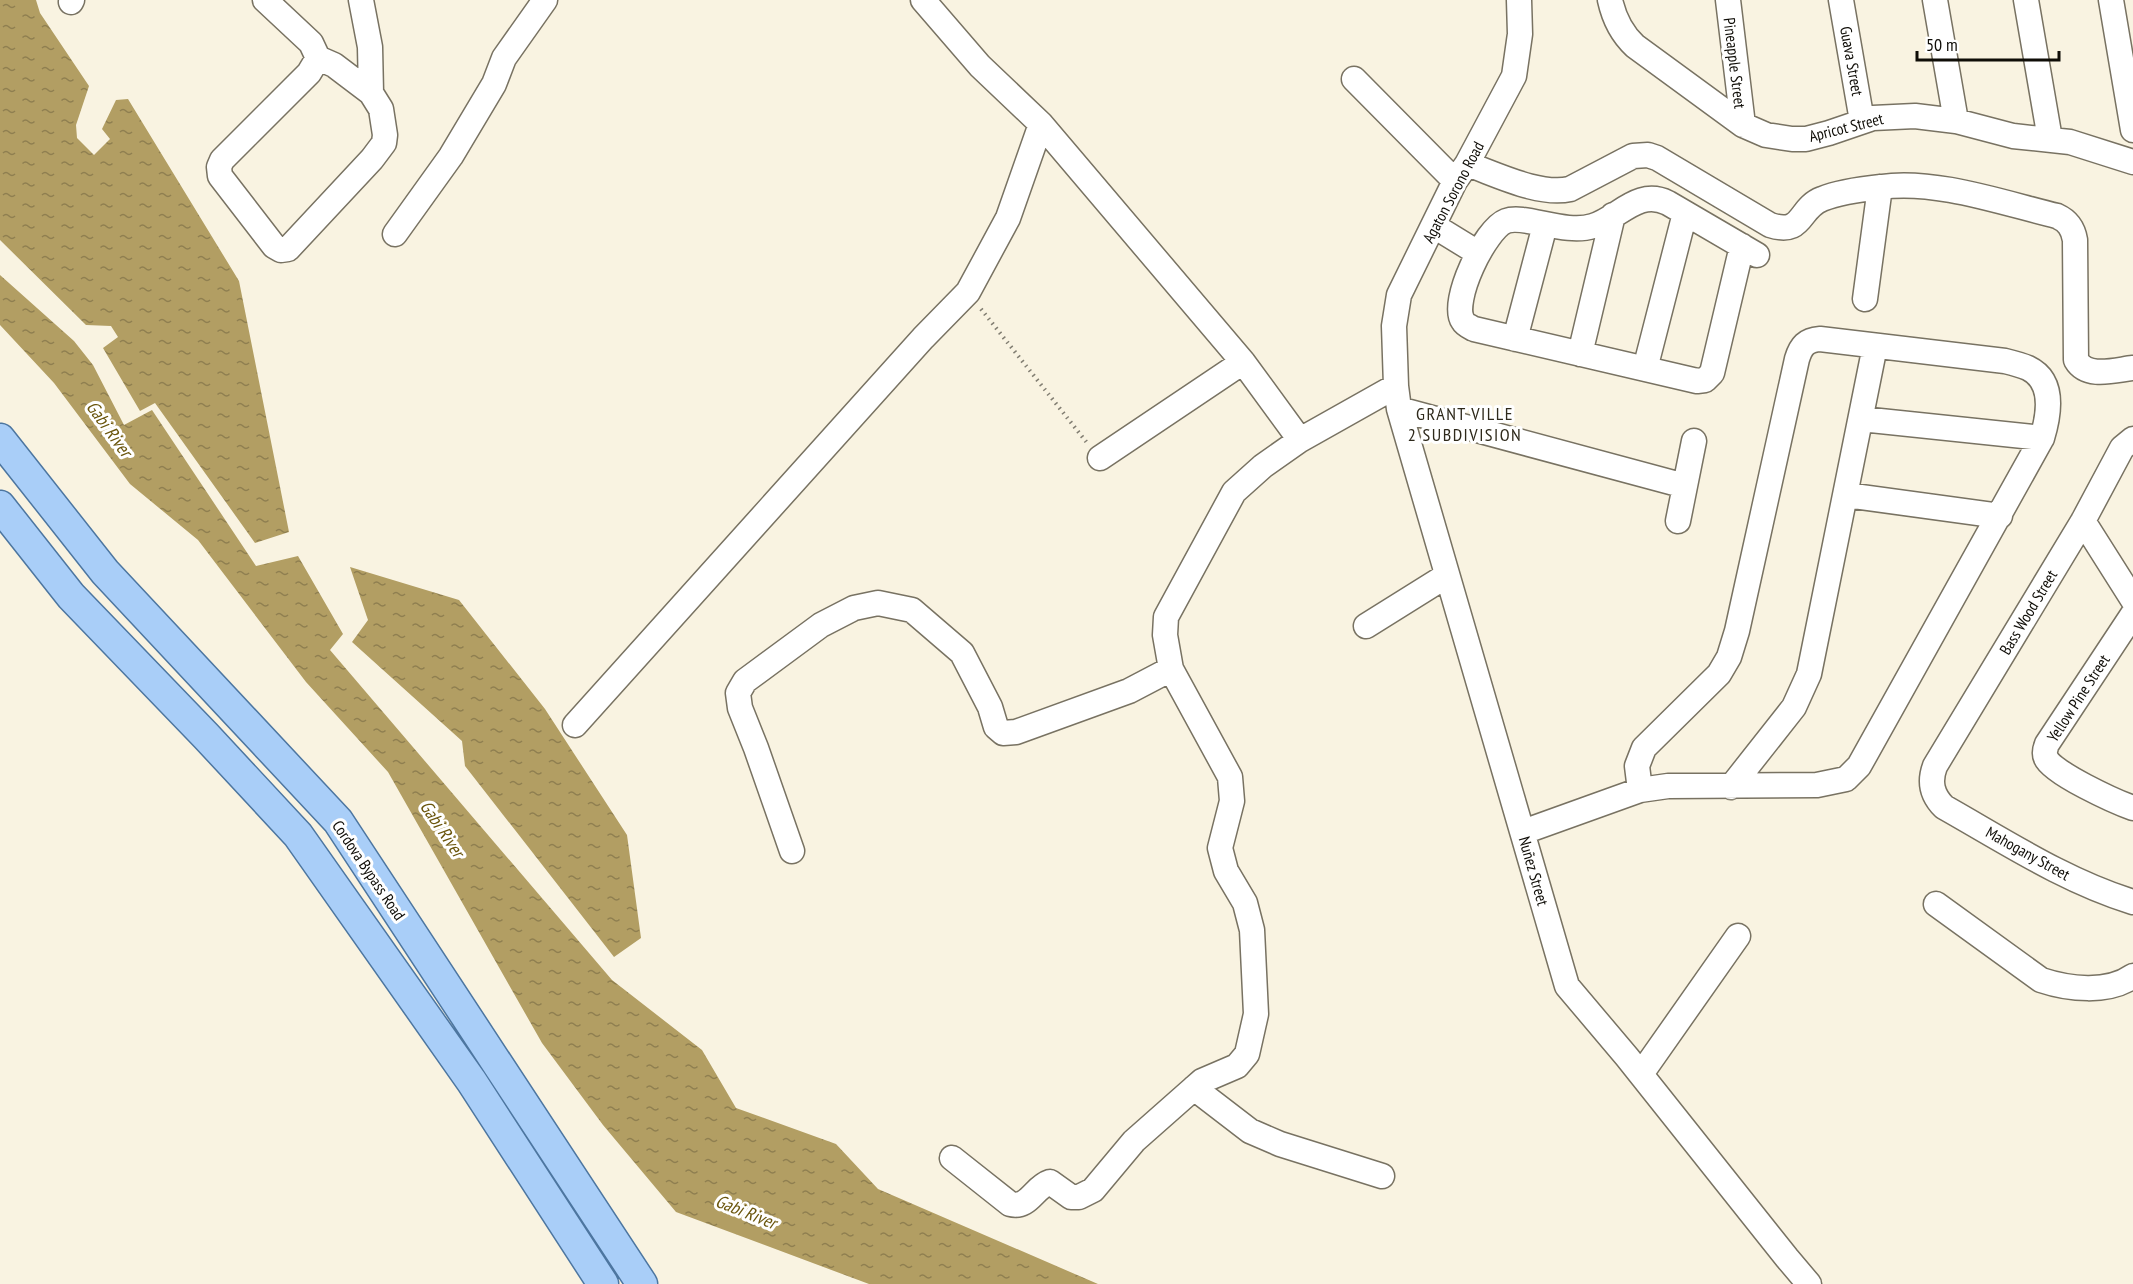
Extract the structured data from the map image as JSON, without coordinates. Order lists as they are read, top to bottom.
{
  "streets": {
    "main road": ["Cordova Bypass Road"],
    "street": [
      "Guava Street",
      "Pineapple Street",
      "Apricot Street",
      "Agaton Sorono Road",
      "Bass Wood Street",
      "Yellow Pine Street",
      "Mahogany Street",
      "Nuñez Street"
    ]
  },
  "crossings": [
    ["Guava Street", "Apricot Street"],
    ["Pineapple Street", "Apricot Street"],
    ["Agaton Sorono Road", "Nuñez Street"],
    ["Bass Wood Street", "Mahogany Street"]
  ],
  "districts": ["GRANT VILLE 2 SUBDIVISION"],
  "water": ["Gabi River"],
  "scale_bar": "50 m"
}
